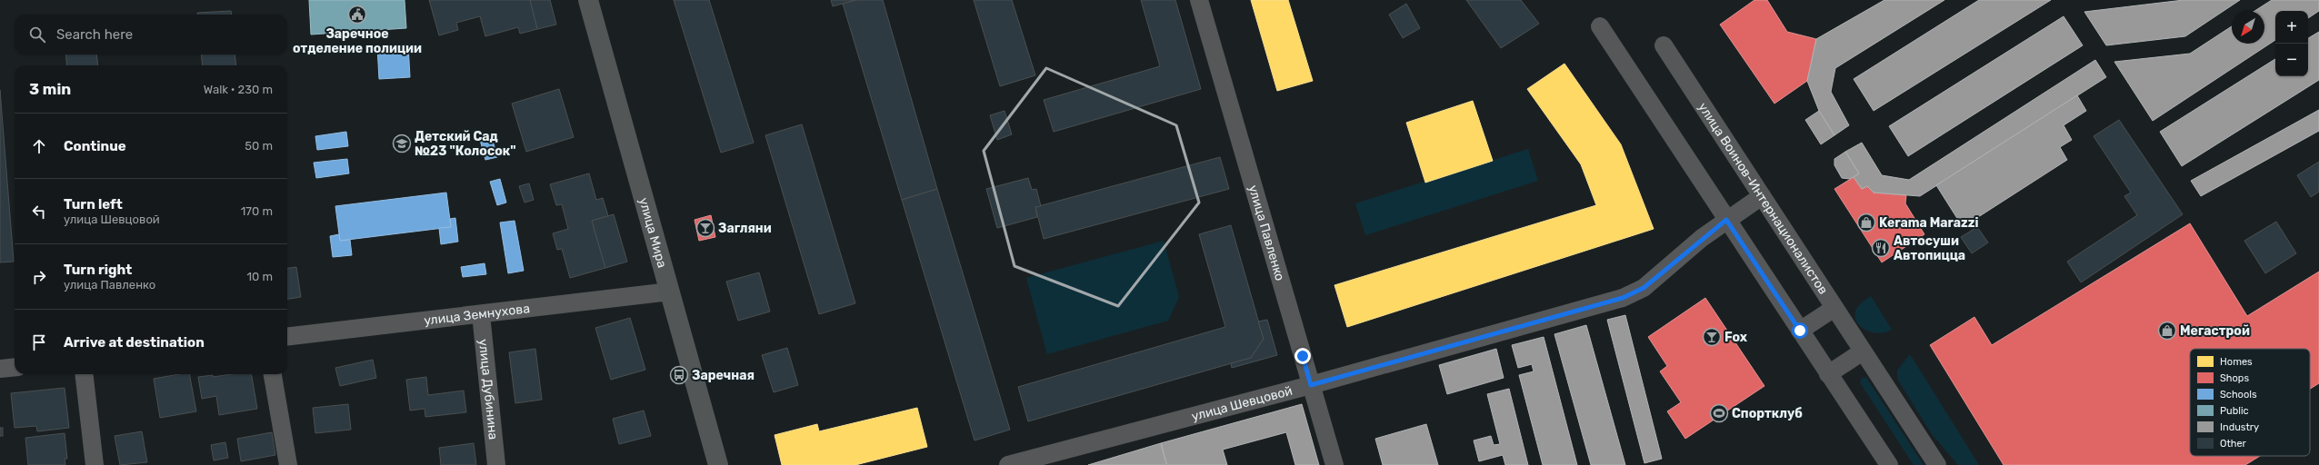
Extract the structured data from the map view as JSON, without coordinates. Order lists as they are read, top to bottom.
{
  "streets": {
    "main road": ["улица Мира"],
    "street": [
      "улица Воинов-Интернационалистов",
      "улица Павленко",
      "улица Земнухова",
      "улица Дубинина",
      "улица Шевцовой"
    ]
  },
  "crossings": [
    ["улица Воинов-Интернационалистов", "улица Шевцовой"],
    ["улица Мира", "улица Земнухова"],
    ["улица Павленко", "улица Шевцовой"],
    ["улица Земнухова", "улица Дубинина"]
  ],
  "places": {
    "public building": ["Заречное отделение полиции"],
    "school or university": ["Детский Сад №23 \"Колосок\""],
    "shop": ["Kerama Marazzi", "Мегастрой"],
    "bar": ["Загляни", "Fox"],
    "restaurant": ["Автосуши Автопицца"],
    "bus stop": ["Заречная"],
    "sports": ["Спортклуб"]
  },
  "legend": [
    "Homes",
    "Shops",
    "Schools",
    "Public",
    "Industry",
    "Other"
  ],
  "north": "bottom left",
  "page": {
    "map_buttons": ["+", "−"],
    "search": "Search here",
    "heading": ["3 min", "Walk · 230 m"],
    "list": [
      ["Continue", "50 m"],
      ["Turn left", "улица Шевцовой", "170 m"],
      ["Turn right", "улица Павленко", "10 m"],
      "Arrive at destination"
    ]
  }
}
